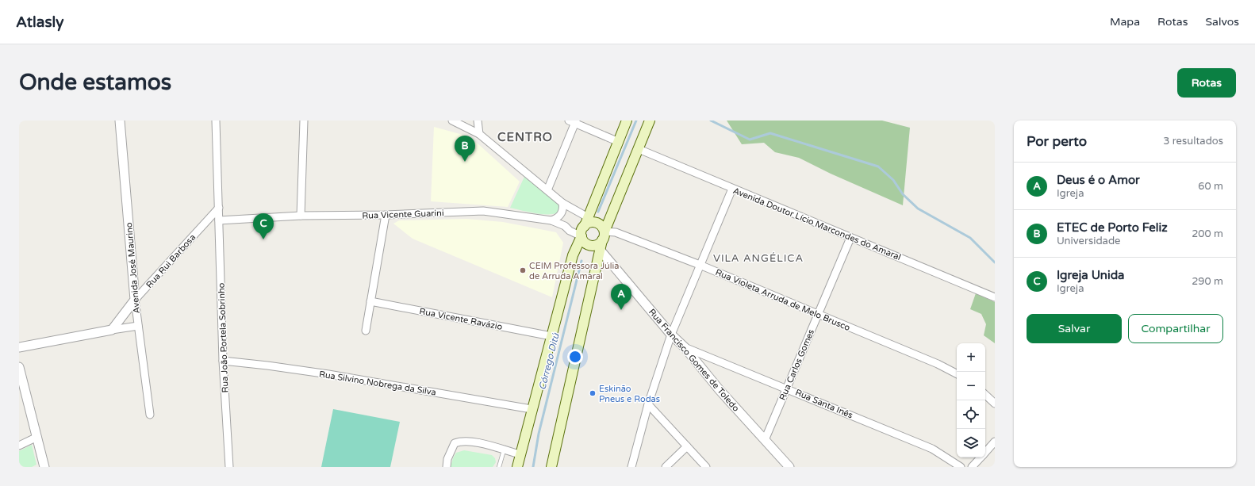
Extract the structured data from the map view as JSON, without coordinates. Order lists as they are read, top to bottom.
{
  "streets": {
    "street": [
      "Rua Vicente Guarini",
      "Avenida Doutor Lício Marcondes do Amaral",
      "Rua Rui Barbosa",
      "Avenida José Maurino",
      "Rua Violeta Arruda de Melo Brusco",
      "Rua Vicente Ravázio",
      "Rua João Portela Sobrinho",
      "Rua Francisco Gomes de Toledo",
      "Rua Carlos Gomes",
      "Rua Silvino Nobrega da Silva",
      "Rua Santa Inês"
    ]
  },
  "crossings": [
    ["Rua Vicente Guarini", "Rua Violeta Arruda de Melo Brusco"],
    ["Rua Vicente Guarini", "Rua João Portela Sobrinho"],
    ["Avenida Doutor Lício Marcondes do Amaral", "Rua Carlos Gomes"],
    ["Rua Rui Barbosa", "Avenida José Maurino"],
    ["Rua Rui Barbosa", "Rua João Portela Sobrinho"],
    ["Rua Violeta Arruda de Melo Brusco", "Rua Carlos Gomes"],
    ["Rua João Portela Sobrinho", "Rua Silvino Nobrega da Silva"],
    ["Rua Francisco Gomes de Toledo", "Rua Carlos Gomes"],
    ["Rua Francisco Gomes de Toledo", "Rua Santa Inês"],
    ["Rua Carlos Gomes", "Rua Santa Inês"]
  ],
  "districts": ["CENTRO", "VILA ANGÉLICA"],
  "water": ["Córrego Ditú"],
  "places": ["CEIM Professora Júlia de Arruda Amaral", "Eskinão Pneus e Rodas"],
  "page": {
    "header": "Atlasly",
    "nav": ["Mapa", "Rotas", "Salvos"],
    "buttons": [
      "Rotas",
      ["Salvar", "Compartilhar"]
    ],
    "title": "Onde estamos",
    "heading": ["Por perto", "3 resultados"],
    "pins": ["B", "C", "A"],
    "list": [
      {
        "mark": "A",
        "name": "Deus é o Amor",
        "note": "Igreja",
        "value": "60 m"
      },
      {
        "mark": "B",
        "name": "ETEC de Porto Feliz",
        "note": "Universidade",
        "value": "200 m"
      },
      {
        "mark": "C",
        "name": "Igreja Unida",
        "note": "Igreja",
        "value": "290 m"
      }
    ],
    "map_buttons": ["+", "−"]
  }
}
